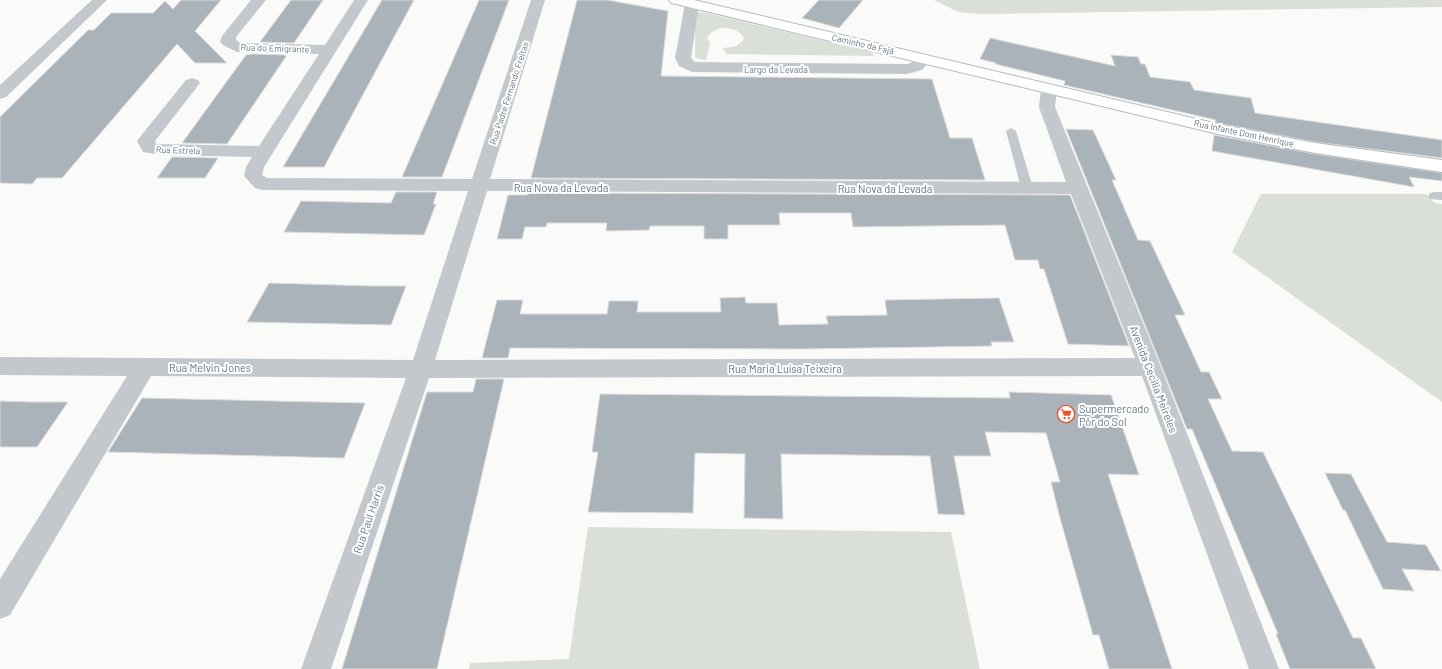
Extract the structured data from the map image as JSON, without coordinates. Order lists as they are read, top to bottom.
{
  "streets": {
    "street": [
      "Caminho da Fajã",
      "Rua do Emigrante",
      "Largo da Levada",
      "Rua Padre Fernando Freitas",
      "Rua Infante Dom Henrique",
      "Rua Estrela",
      "Rua Nova da Levada",
      "Rua Melvin Jones",
      "Rua Maria Luísa Teixeira",
      "Avenida Cecilia Meireles",
      "Rua Paul Harris"
    ]
  },
  "crossings": [
    ["Caminho da Fajã", "Largo da Levada"],
    ["Caminho da Fajã", "Rua Infante Dom Henrique"],
    ["Caminho da Fajã", "Avenida Cecilia Meireles"],
    ["Rua do Emigrante", "Rua Nova da Levada"],
    ["Rua Padre Fernando Freitas", "Rua Nova da Levada"],
    ["Rua Padre Fernando Freitas", "Rua Melvin Jones"],
    ["Rua Padre Fernando Freitas", "Rua Maria Luísa Teixeira"],
    ["Rua Padre Fernando Freitas", "Rua Paul Harris"],
    ["Rua Infante Dom Henrique", "Avenida Cecilia Meireles"],
    ["Rua Estrela", "Rua Nova da Levada"],
    ["Rua Nova da Levada", "Avenida Cecilia Meireles"],
    ["Rua Melvin Jones", "Rua Maria Luísa Teixeira"],
    ["Rua Melvin Jones", "Rua Paul Harris"],
    ["Rua Maria Luísa Teixeira", "Avenida Cecilia Meireles"],
    ["Rua Maria Luísa Teixeira", "Rua Paul Harris"]
  ],
  "places": {
    "supermarket": ["Supermercado Pôr do Sol"]
  }
}
